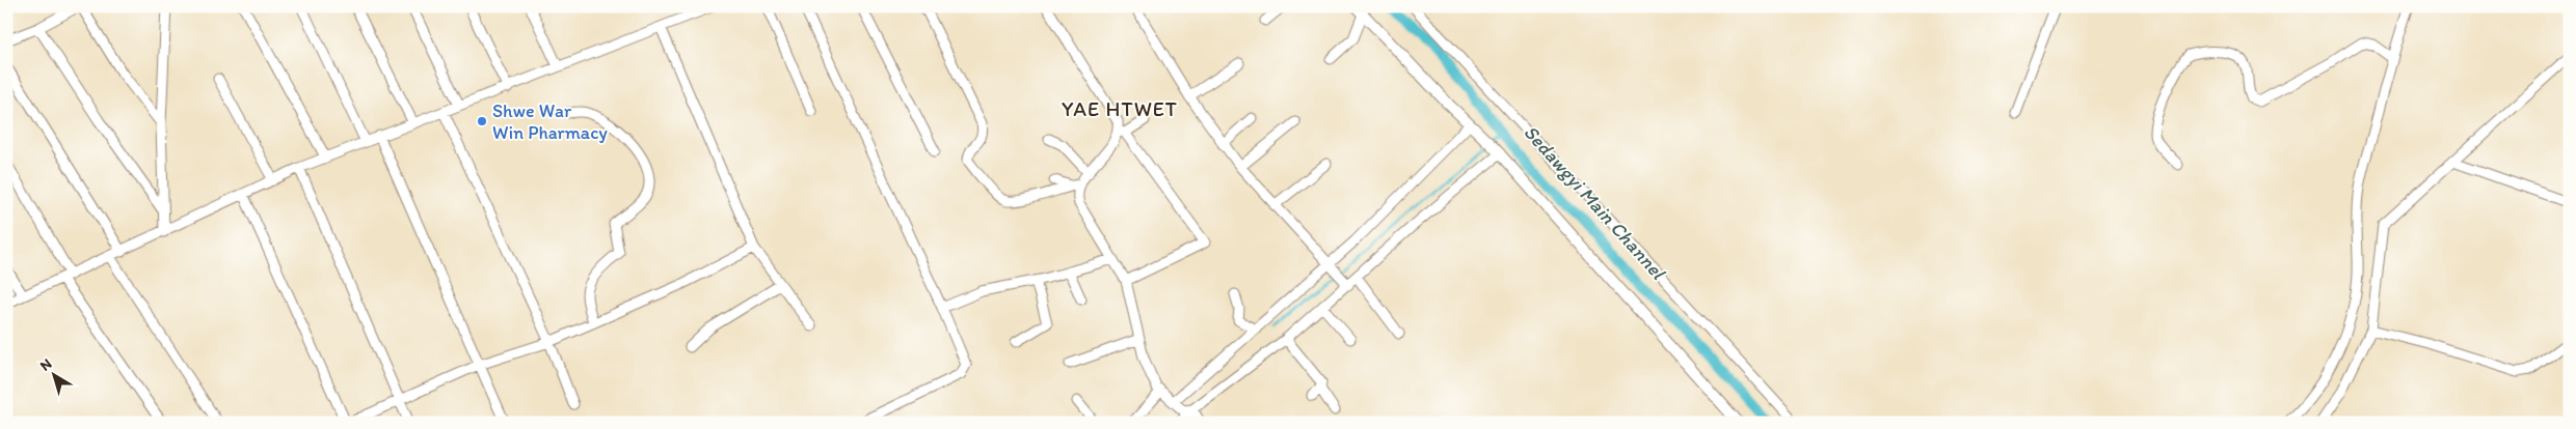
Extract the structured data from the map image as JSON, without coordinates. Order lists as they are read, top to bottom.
{
  "districts": ["YAE HTWET"],
  "water": ["Sedawgyi Main Channel"],
  "places": ["Shwe War Win Pharmacy"],
  "north": "top left"
}
